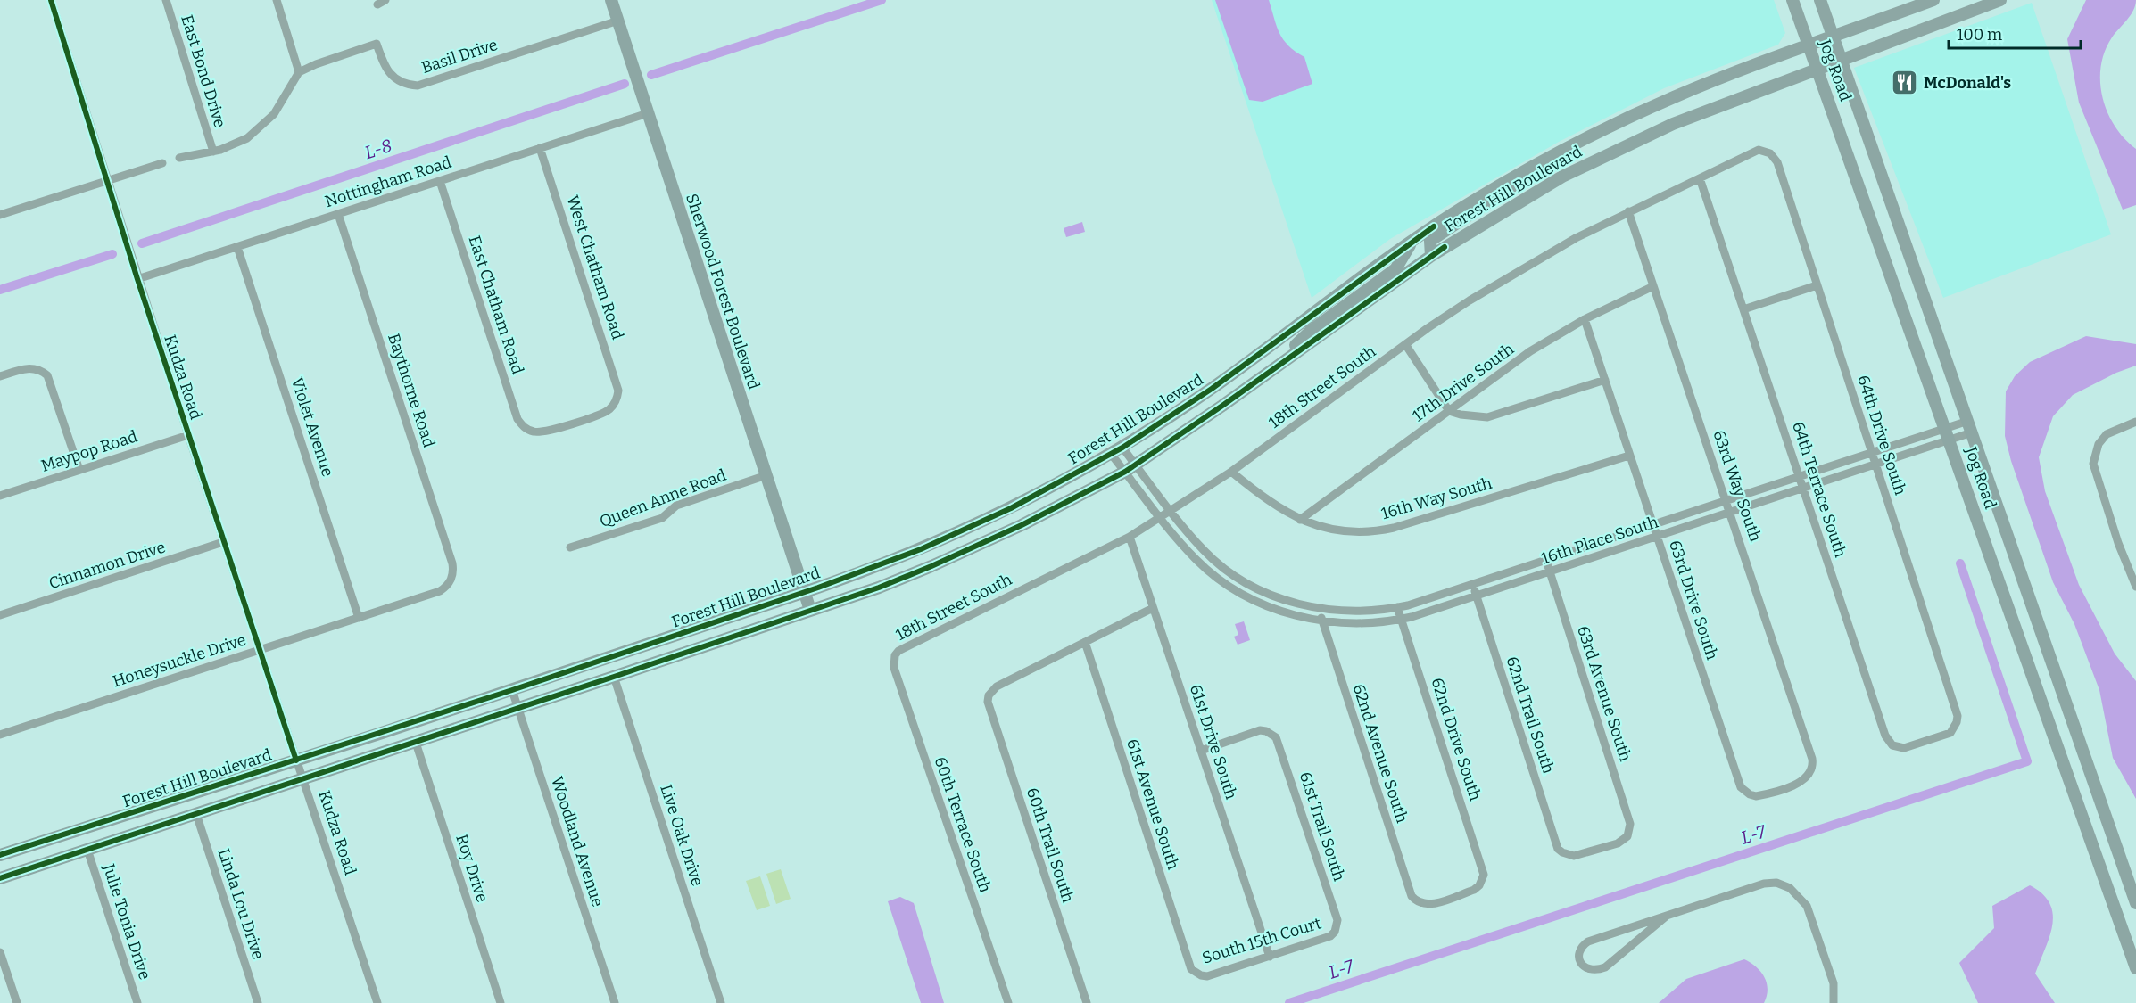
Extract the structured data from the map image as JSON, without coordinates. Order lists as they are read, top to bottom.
{
  "streets": {
    "main road": ["Jog Road", "Forest Hill Boulevard", "Sherwood Forest Boulevard"],
    "street": [
      "Basil Drive",
      "East Bond Drive",
      "Nottingham Road",
      "West Chatham Road",
      "East Chatham Road",
      "Kudza Road",
      "17th Drive South",
      "18th Street South",
      "Baythorne Road",
      "Violet Avenue",
      "64th Drive South",
      "Maypop Road",
      "63rd Way South",
      "64th Terrace South",
      "Queen Anne Road",
      "16th Way South",
      "16th Place South",
      "Cinnamon Drive",
      "63rd Drive South",
      "Honeysuckle Drive",
      "63rd Avenue South",
      "62nd Trail South",
      "62nd Drive South",
      "61st Drive South",
      "62nd Avenue South",
      "61st Avenue South",
      "60th Terrace South",
      "61st Trail South",
      "Live Oak Drive",
      "Woodland Avenue",
      "60th Trail South",
      "Roy Drive",
      "Linda Lou Drive",
      "Julie Tonia Drive",
      "South 15th Court"
    ]
  },
  "crossings": [
    ["Basil Drive", "Sherwood Forest Boulevard"],
    ["Jog Road", "Forest Hill Boulevard"],
    ["Jog Road", "16th Place South"],
    ["Nottingham Road", "West Chatham Road"],
    ["Nottingham Road", "Sherwood Forest Boulevard"],
    ["Nottingham Road", "East Chatham Road"],
    ["Nottingham Road", "Kudza Road"],
    ["Nottingham Road", "Baythorne Road"],
    ["Nottingham Road", "Violet Avenue"],
    ["Forest Hill Boulevard", "Sherwood Forest Boulevard"],
    ["Forest Hill Boulevard", "Kudza Road"],
    ["Forest Hill Boulevard", "16th Place South"],
    ["Forest Hill Boulevard", "Live Oak Drive"],
    ["Forest Hill Boulevard", "Woodland Avenue"],
    ["Forest Hill Boulevard", "Roy Drive"],
    ["Forest Hill Boulevard", "Linda Lou Drive"],
    ["Forest Hill Boulevard", "Julie Tonia Drive"],
    ["West Chatham Road", "East Chatham Road"],
    ["Sherwood Forest Boulevard", "Queen Anne Road"],
    ["Kudza Road", "Maypop Road"],
    ["Kudza Road", "Cinnamon Drive"],
    ["Kudza Road", "Honeysuckle Drive"],
    ["17th Drive South", "63rd Way South"],
    ["17th Drive South", "16th Way South"],
    ["17th Drive South", "63rd Drive South"],
    ["18th Street South", "64th Drive South"],
    ["18th Street South", "63rd Way South"],
    ["18th Street South", "64th Terrace South"],
    ["18th Street South", "16th Way South"],
    ["18th Street South", "16th Place South"],
    ["18th Street South", "61st Drive South"],
    ["18th Street South", "60th Terrace South"],
    ["Baythorne Road", "Honeysuckle Drive"],
    ["Violet Avenue", "Honeysuckle Drive"],
    ["64th Drive South", "64th Terrace South"],
    ["64th Drive South", "16th Place South"],
    ["63rd Way South", "16th Place South"],
    ["63rd Way South", "63rd Drive South"],
    ["64th Terrace South", "16th Place South"],
    ["16th Way South", "63rd Drive South"],
    ["16th Place South", "63rd Drive South"],
    ["16th Place South", "63rd Avenue South"],
    ["16th Place South", "62nd Trail South"],
    ["16th Place South", "62nd Drive South"],
    ["16th Place South", "62nd Avenue South"],
    ["63rd Avenue South", "62nd Trail South"],
    ["62nd Drive South", "62nd Avenue South"],
    ["61st Drive South", "61st Trail South"],
    ["61st Drive South", "South 15th Court"],
    ["61st Avenue South", "60th Trail South"],
    ["61st Avenue South", "South 15th Court"],
    ["61st Trail South", "South 15th Court"]
  ],
  "water": ["L-8", "L-7"],
  "places": {
    "restaurant": ["McDonald's"]
  },
  "scale_bar": "100 m"
}
